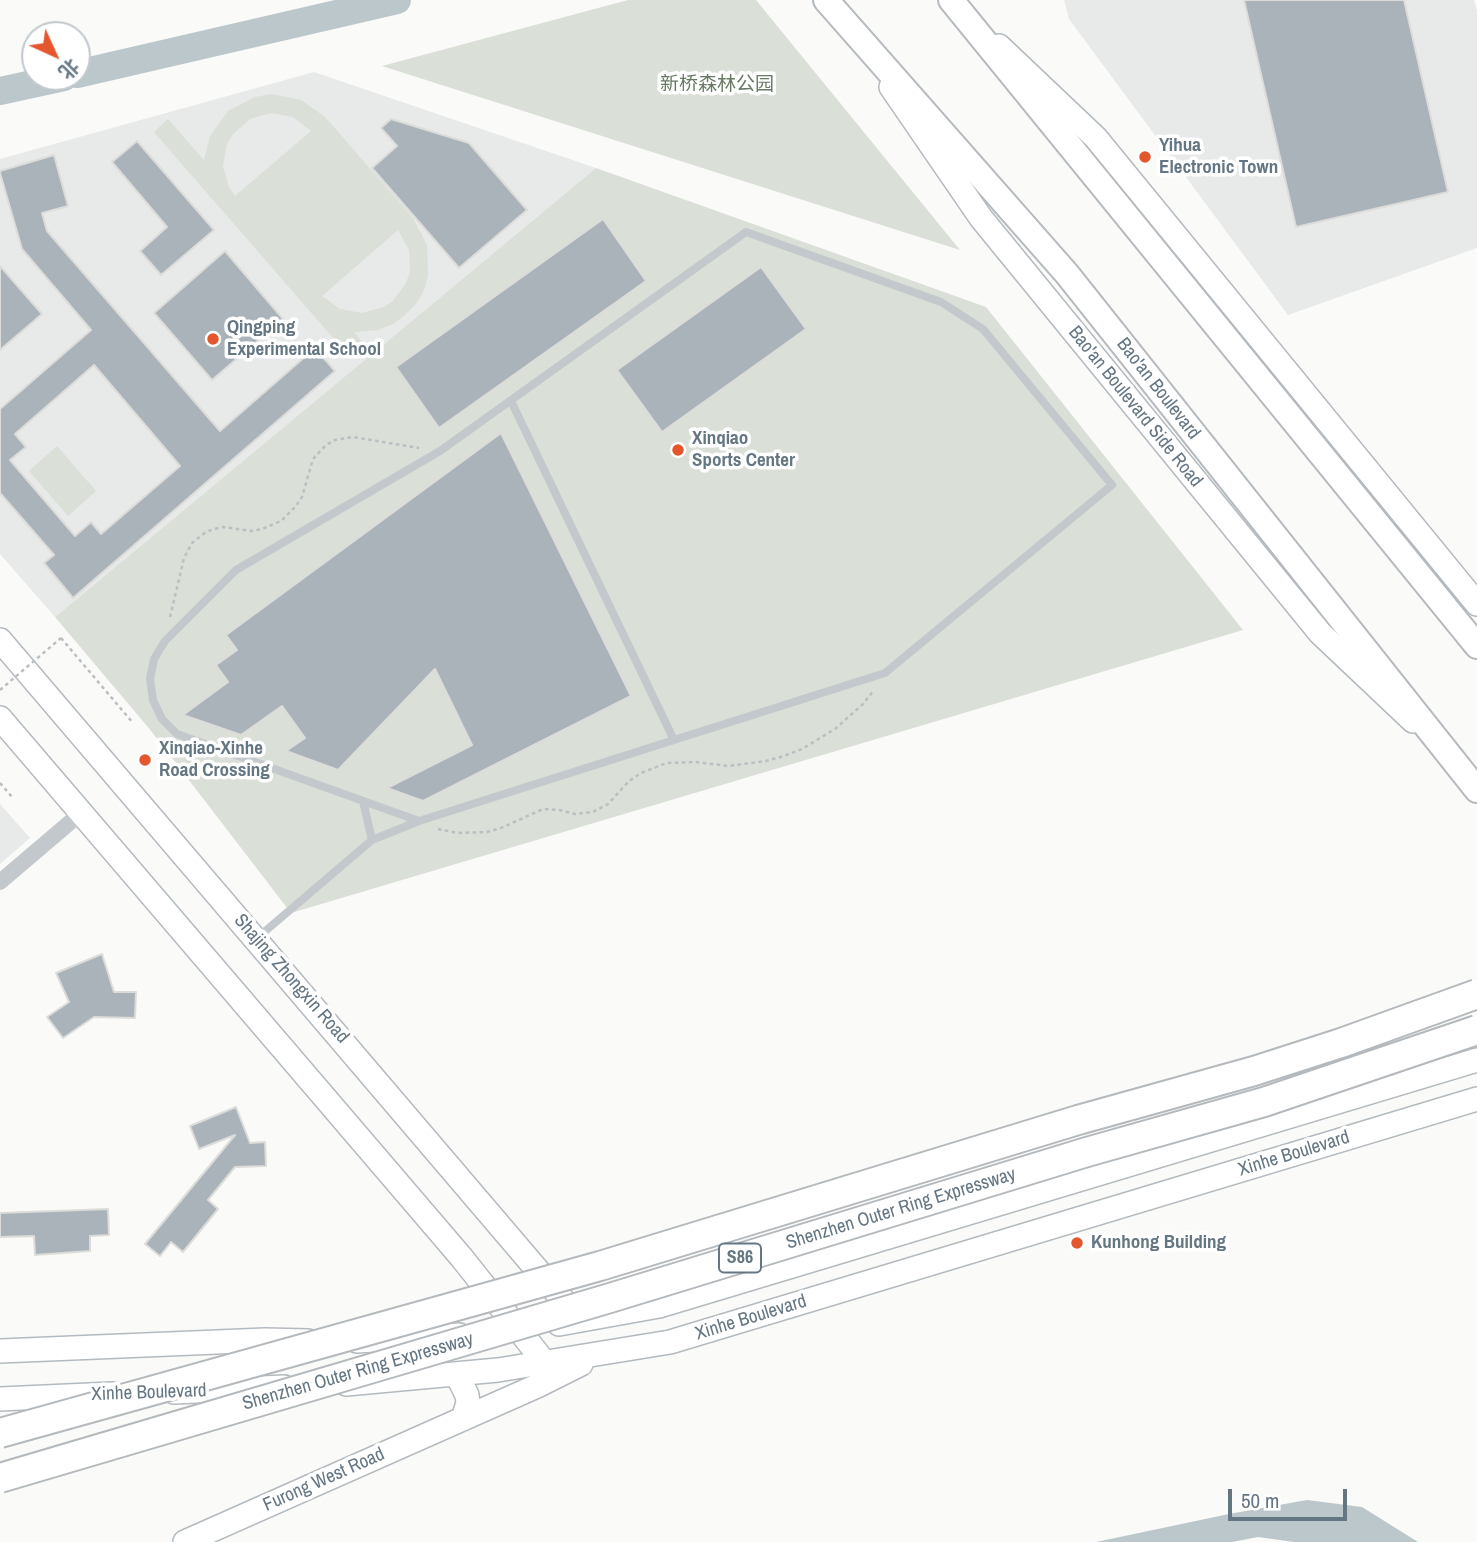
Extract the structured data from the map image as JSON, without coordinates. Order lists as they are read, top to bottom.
{
  "streets": {
    "highway": ["Shenzhen Outer Ring Expressway", "S86"],
    "main road": [
      "Bao'an Boulevard",
      "Shajing Zhongxin Road",
      "Xinhe Boulevard",
      "Furong West Road"
    ]
  },
  "crossings": [
    ["Shajing Zhongxin Road", "Xinhe Boulevard"],
    ["Xinhe Boulevard", "Furong West Road"]
  ],
  "parks": ["新桥森林公园"],
  "places": [
    "Yihua Electronic Town",
    "Qingping Experimental School",
    "Xinqiao Sports Center",
    "Xinqiao-Xinhe Road Crossing",
    "Kunhong Building"
  ],
  "scale_bar": "50 m",
  "north": "bottom right"
}
